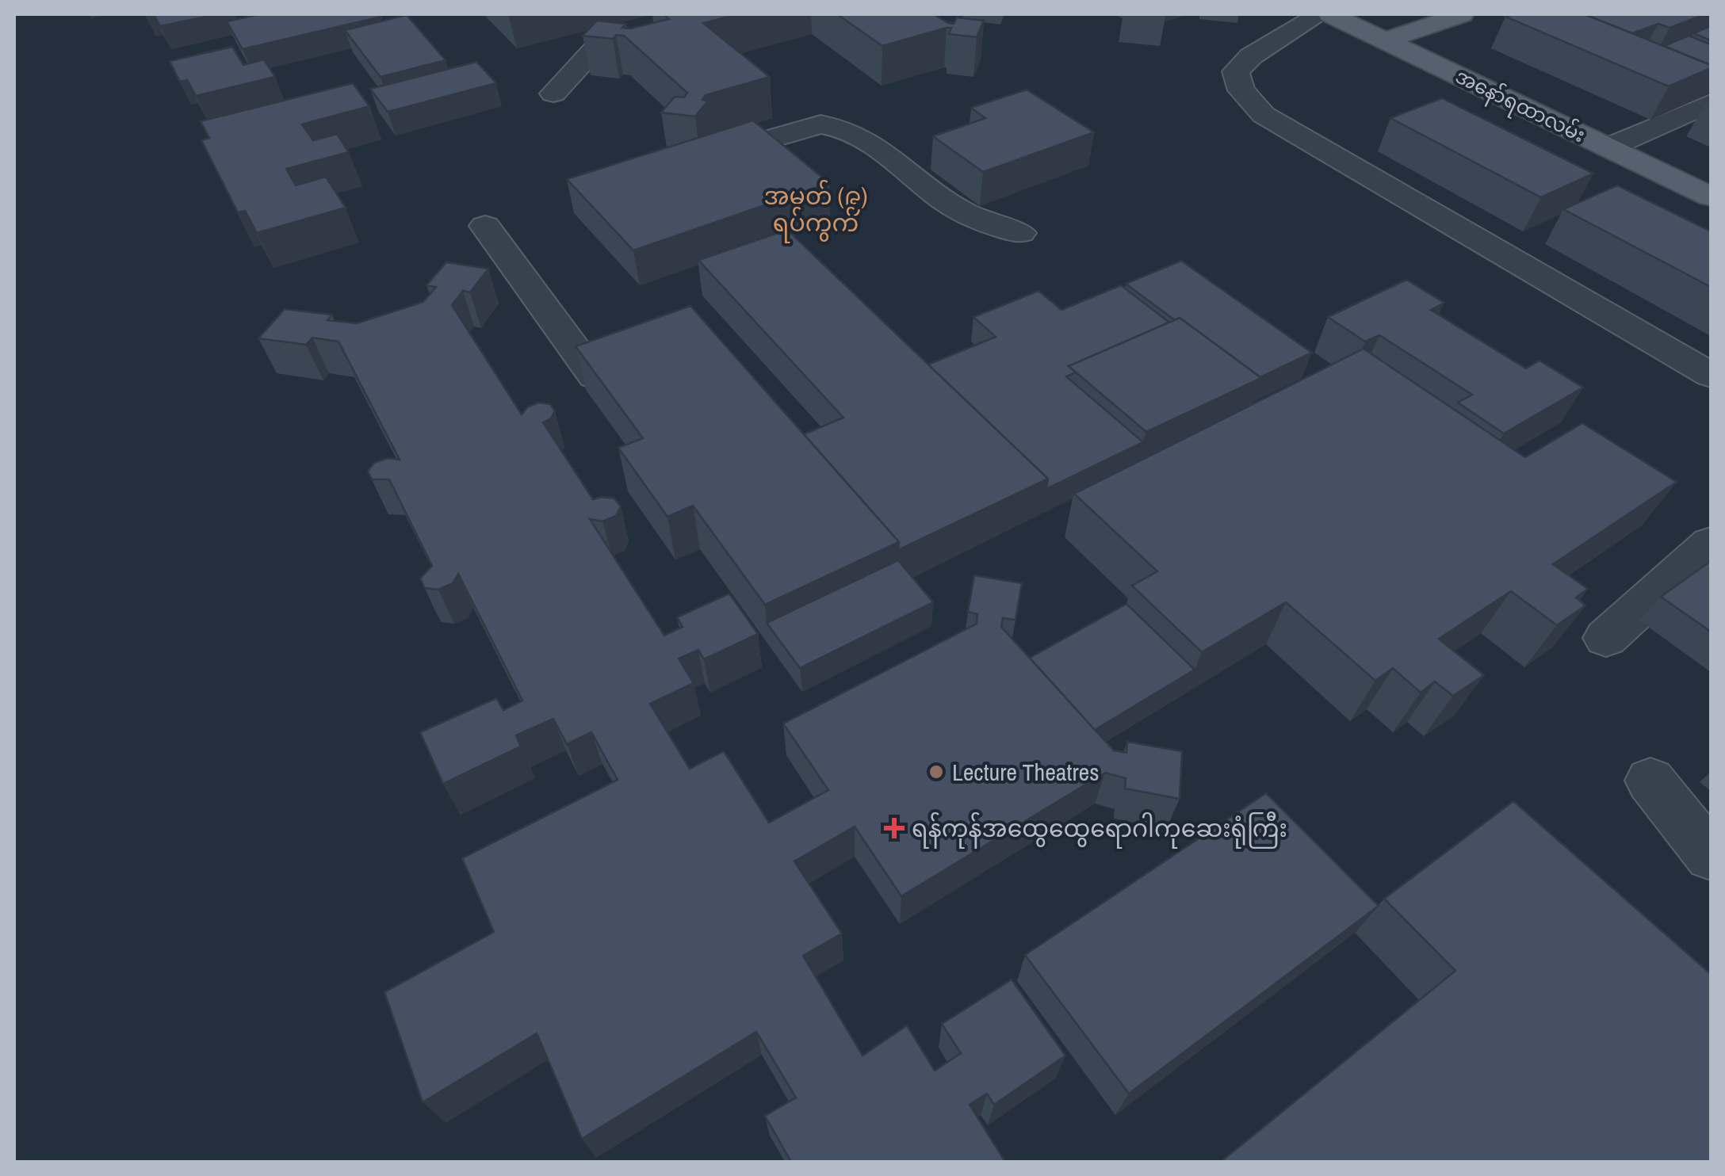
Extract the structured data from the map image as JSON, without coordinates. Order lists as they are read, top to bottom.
{
  "streets": {
    "main road": ["အနော်ရထာလမ်း"]
  },
  "districts": ["အမှတ် (၉) ရပ်ကွက်"],
  "places": {
    "other": ["Lecture Theatres"],
    "health": ["ရန်ကုန်အထွေထွေရောဂါကုဆေးရုံကြီး"]
  }
}
